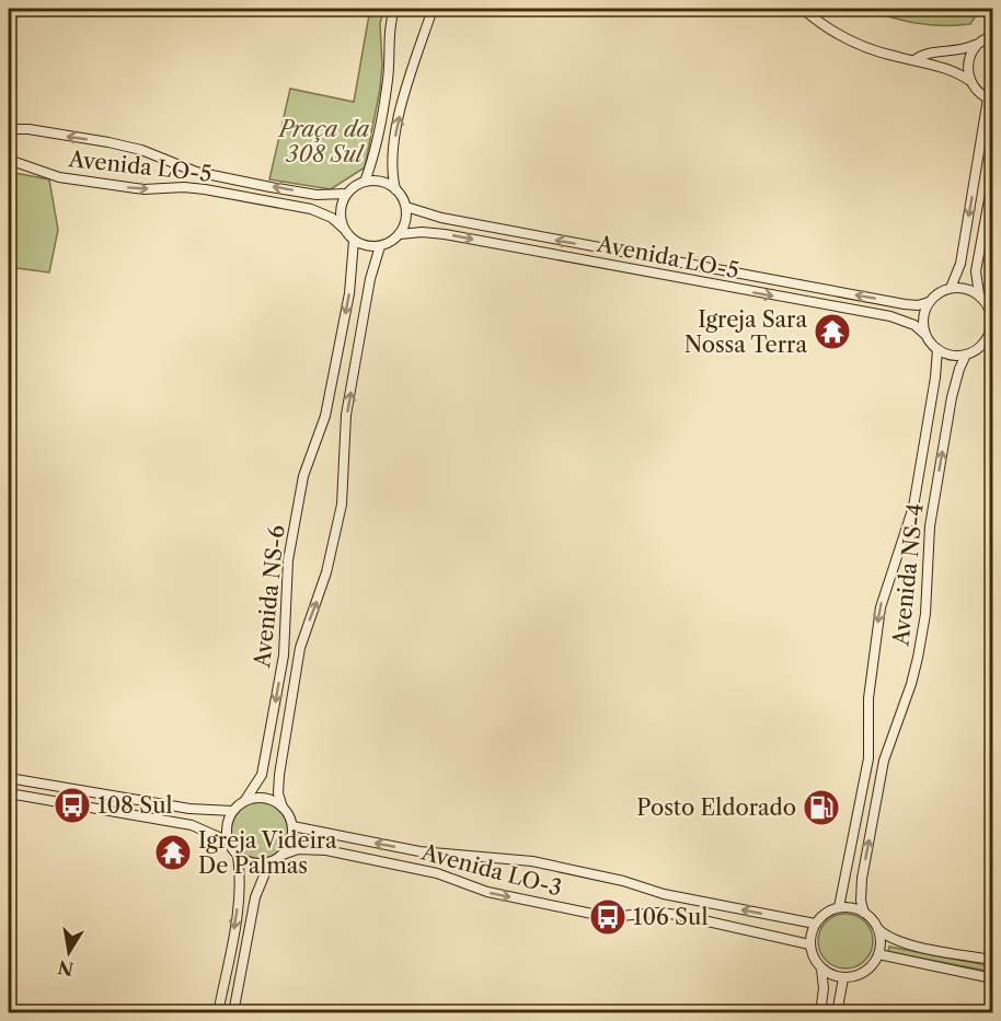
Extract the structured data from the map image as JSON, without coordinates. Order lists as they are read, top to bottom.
{
  "streets": {
    "street": [
      "Avenida LO-5",
      "Avenida NS-4",
      "Avenida NS-6",
      "Avenida LO-3"
    ]
  },
  "crossings": [
    ["Avenida LO-5", "Avenida NS-4"],
    ["Avenida LO-5", "Avenida NS-6"],
    ["Avenida NS-4", "Avenida LO-3"],
    ["Avenida NS-6", "Avenida LO-3"]
  ],
  "parks": ["Praça da 308 Sul"],
  "places": {
    "temple": ["Igreja Sara Nossa Terra", "Igreja Videira De Palmas"],
    "bus stop": ["108 Sul", "106 Sul"],
    "fuel station": ["Posto Eldorado"]
  },
  "north": "bottom"
}
